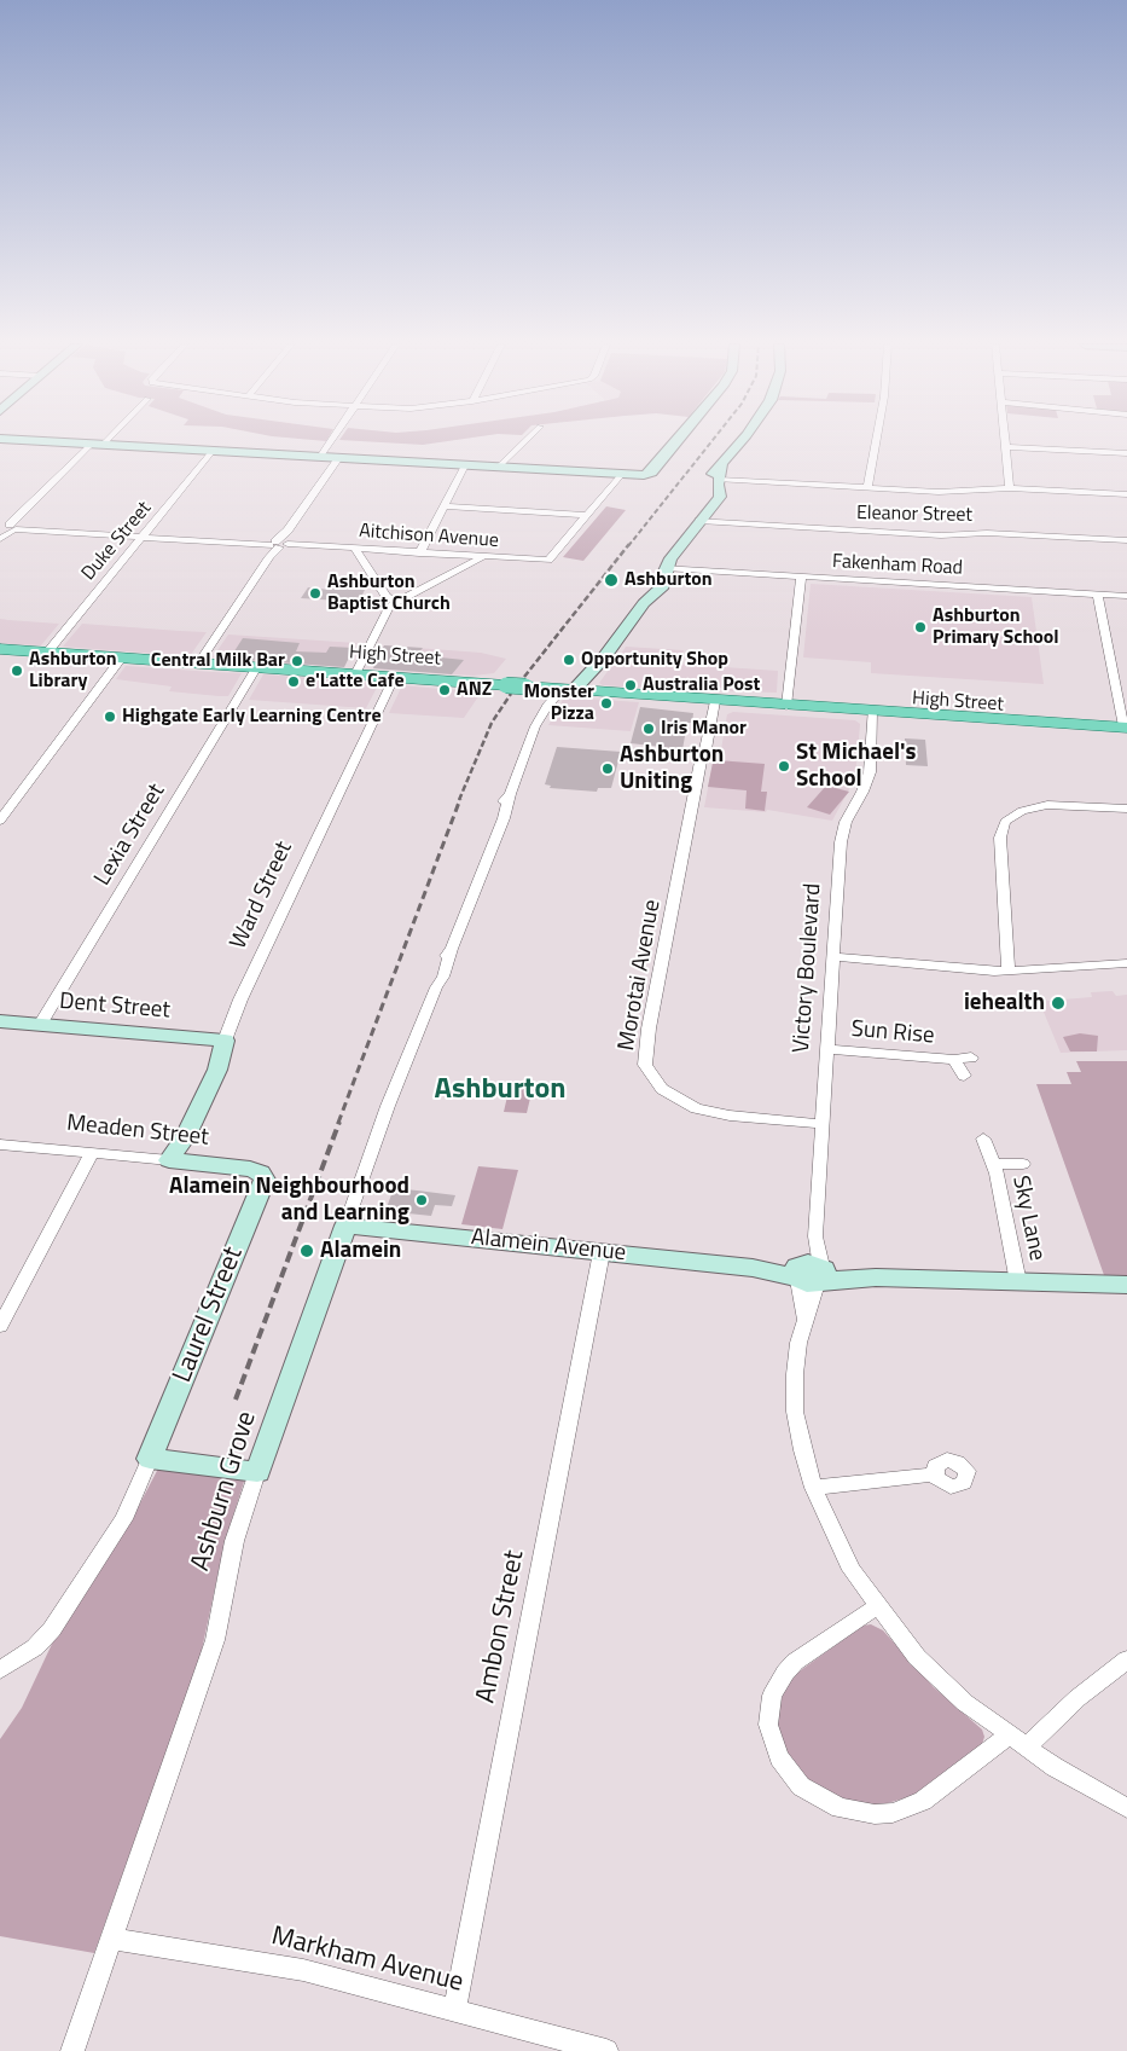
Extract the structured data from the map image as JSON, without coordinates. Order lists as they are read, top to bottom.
{
  "streets": {
    "main road": ["High Street"],
    "street": [
      "Eleanor Street",
      "Aitchison Avenue",
      "Duke Street",
      "Fakenham Road",
      "Lexia Street",
      "Ward Street",
      "Victory Boulevard",
      "Morotai Avenue",
      "Dent Street",
      "Sun Rise",
      "Meaden Street",
      "Sky Lane",
      "Alamein Avenue",
      "Laurel Street",
      "Ashburn Grove",
      "Ambon Street",
      "Markham Avenue"
    ]
  },
  "crossings": [
    ["Aitchison Avenue", "Duke Street"],
    ["Duke Street", "High Street"],
    ["High Street", "Lexia Street"],
    ["High Street", "Ward Street"],
    ["High Street", "Victory Boulevard"],
    ["High Street", "Morotai Avenue"],
    ["High Street", "Ashburn Grove"],
    ["Lexia Street", "Dent Street"],
    ["Ward Street", "Dent Street"],
    ["Ward Street", "Meaden Street"],
    ["Victory Boulevard", "Morotai Avenue"],
    ["Victory Boulevard", "Sun Rise"],
    ["Victory Boulevard", "Alamein Avenue"],
    ["Meaden Street", "Laurel Street"],
    ["Sky Lane", "Alamein Avenue"],
    ["Alamein Avenue", "Ashburn Grove"],
    ["Alamein Avenue", "Ambon Street"],
    ["Ashburn Grove", "Markham Avenue"],
    ["Ambon Street", "Markham Avenue"]
  ],
  "districts": ["Ashburton"],
  "places": [
    "Ashburton",
    "Ashburton Baptist Church",
    "Ashburton Primary School",
    "Opportunity Shop",
    "Central Milk Bar",
    "Ashburton Library",
    "e'Latte Cafe",
    "Australia Post",
    "ANZ",
    "Monster Pizza",
    "Highgate Early Learning Centre",
    "Iris Manor",
    "St Michael's School",
    "Ashburton Uniting",
    "iehealth",
    "Alamein Neighbourhood and Learning",
    "Alamein"
  ]
}
